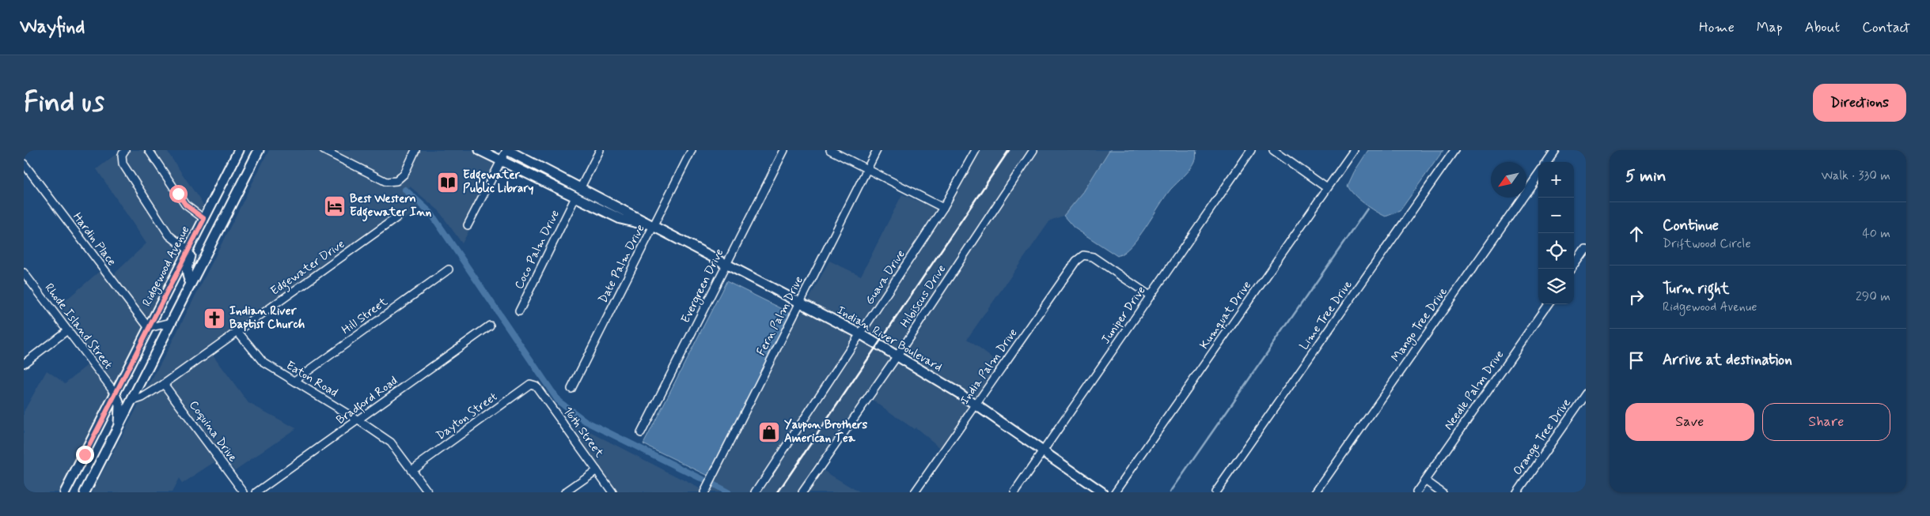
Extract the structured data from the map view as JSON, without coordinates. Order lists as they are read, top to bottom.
{
  "streets": {
    "main road": ["Ridgewood Avenue", "Indian River Boulevard"],
    "street": [
      "Hardin Place",
      "Coco Palm Drive",
      "Date Palm Drive",
      "Edgewater Drive",
      "Guava Drive",
      "Evergreen Drive",
      "Hibiscus Drive",
      "Juniper Drive",
      "Kumquat Drive",
      "Lime Tree Drive",
      "Hill Street",
      "Fern Palm Drive",
      "Mango Tree Drive",
      "Rhode Island Street",
      "India Palm Drive",
      "Eaton Road",
      "Needle Palm Drive",
      "Bradford Road",
      "Dayton Street",
      "Coquina Drive",
      "16th Street",
      "Orange Tree Drive"
    ]
  },
  "crossings": [
    ["Hardin Place", "Ridgewood Avenue"],
    ["Date Palm Drive", "Indian River Boulevard"],
    ["Ridgewood Avenue", "Rhode Island Street"],
    ["Edgewater Drive", "Eaton Road"],
    ["Edgewater Drive", "Coquina Drive"],
    ["Guava Drive", "Indian River Boulevard"],
    ["Evergreen Drive", "Indian River Boulevard"],
    ["Hibiscus Drive", "Indian River Boulevard"],
    ["Juniper Drive", "Indian River Boulevard"],
    ["Juniper Drive", "India Palm Drive"],
    ["Hill Street", "Eaton Road"],
    ["Fern Palm Drive", "Indian River Boulevard"],
    ["Indian River Boulevard", "India Palm Drive"],
    ["Eaton Road", "Bradford Road"],
    ["Eaton Road", "Dayton Street"],
    ["Dayton Street", "16th Street"]
  ],
  "places": {
    "library": ["Edgewater Public Library"],
    "hotel": ["Best Western Edgewater Inn"],
    "church": ["Indian River Baptist Church"],
    "shop": ["Yaupon Brothers American Tea"]
  },
  "north": "bottom left",
  "page": {
    "header": "Wayfind",
    "nav": [
      "Home",
      "Map",
      "About",
      "Contact"
    ],
    "buttons": [
      "Directions",
      ["Save", "Share"]
    ],
    "title": "Find us",
    "heading": ["5 min", "Walk · 330 m"],
    "map_buttons": ["+", "−"],
    "list": [
      ["Continue", "Driftwood Circle", "40 m"],
      ["Turn right", "Ridgewood Avenue", "290 m"],
      "Arrive at destination"
    ]
  }
}
